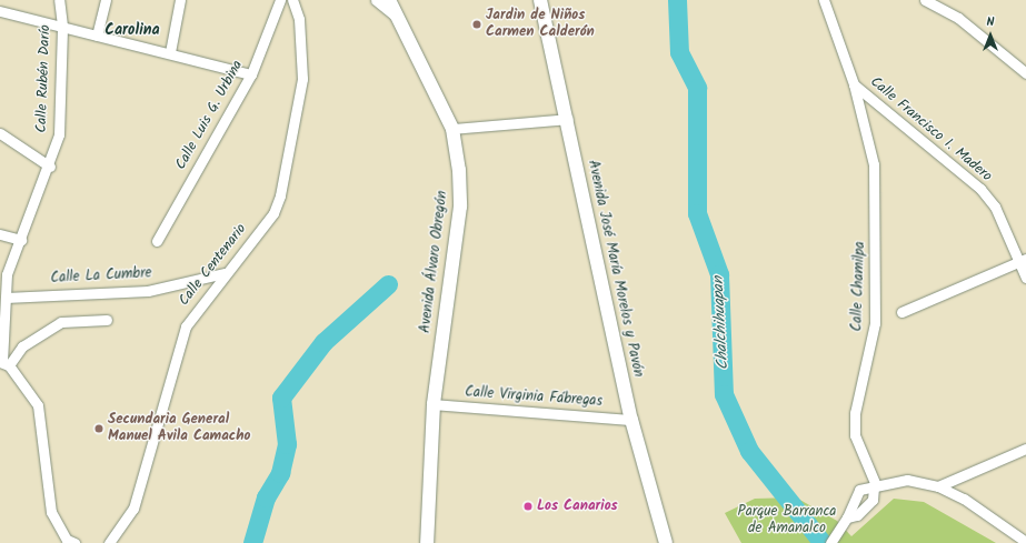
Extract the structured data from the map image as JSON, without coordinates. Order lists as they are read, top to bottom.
{
  "streets": {
    "main road": ["Avenida Álvaro Obregón", "Avenida José María Morelos y Pavón"],
    "street": [
      "Calle Rubén Darío",
      "Calle Luis G. Urbina",
      "Calle Francisco I. Madero",
      "Calle Centenario",
      "Calle La Cumbre",
      "Calle Chamilpa",
      "Calle Virginia Fábregas"
    ]
  },
  "crossings": [
    ["Calle Rubén Darío", "Calle La Cumbre"],
    ["Calle Francisco I. Madero", "Calle Chamilpa"],
    ["Avenida Álvaro Obregón", "Calle Virginia Fábregas"],
    ["Calle Centenario", "Calle La Cumbre"],
    ["Avenida José María Morelos y Pavón", "Calle Virginia Fábregas"]
  ],
  "districts": ["Carolina"],
  "water": ["Chalchihuapan"],
  "parks": ["Parque Barranca de Amanalco"],
  "places": ["Jardin de Niños Carmen Calderón", "Secundaria General Manuel Avila Camacho", "Los Canarios"],
  "north": "top"
}
